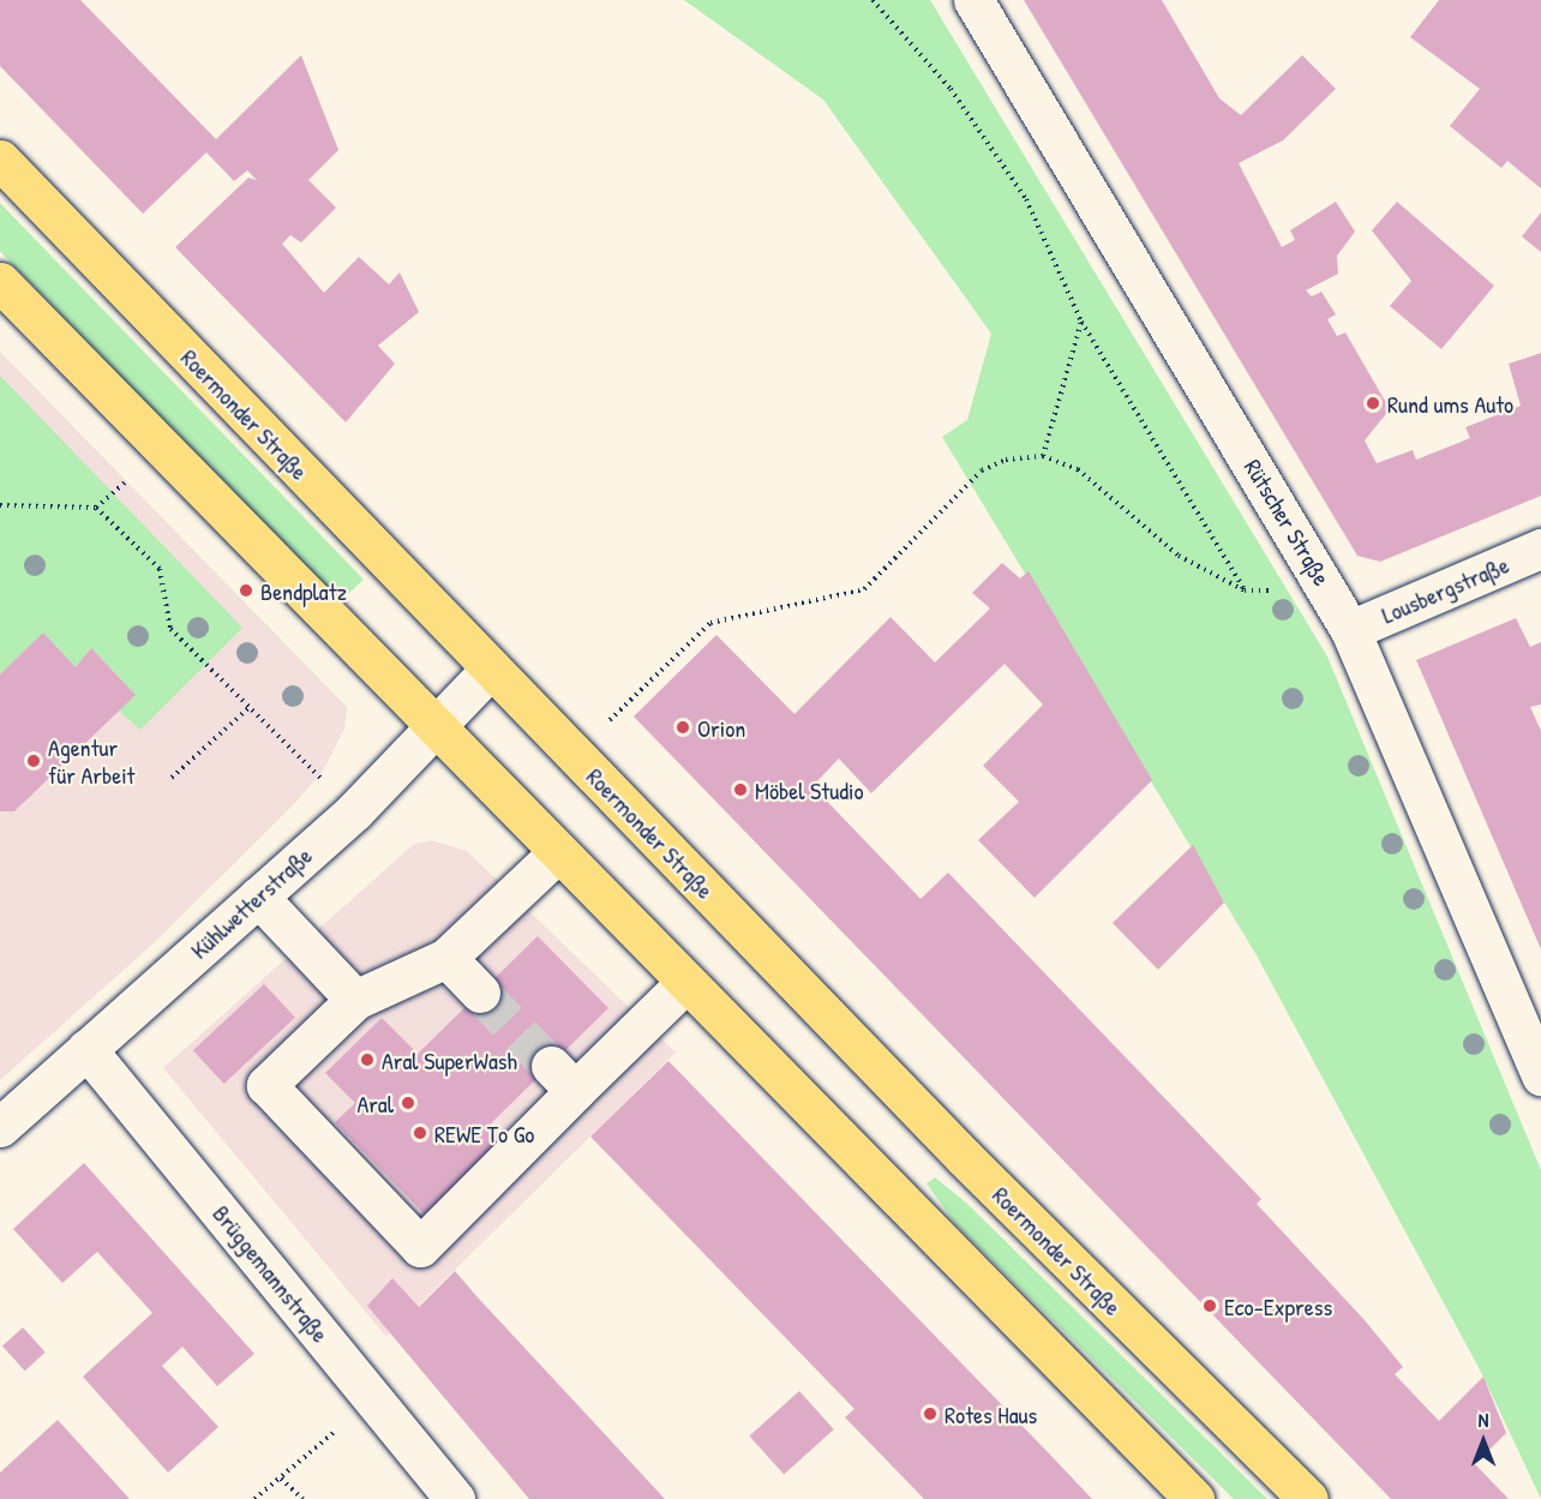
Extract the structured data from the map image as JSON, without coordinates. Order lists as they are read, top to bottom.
{
  "streets": {
    "main road": ["Roermonder Straße"],
    "street": [
      "Rütscher Straße",
      "Lousbergstraße",
      "Kühlwetterstraße",
      "Brüggemannstraße"
    ]
  },
  "crossings": [
    ["Roermonder Straße", "Kühlwetterstraße"],
    ["Rütscher Straße", "Lousbergstraße"],
    ["Kühlwetterstraße", "Brüggemannstraße"]
  ],
  "places": [
    "Rund ums Auto",
    "Bendplatz",
    "Orion",
    "Agentur für Arbeit",
    "Möbel Studio",
    "Aral SuperWash",
    "Aral",
    "REWE To Go",
    "Eco-Express",
    "Rotes Haus"
  ],
  "north": "top"
}
